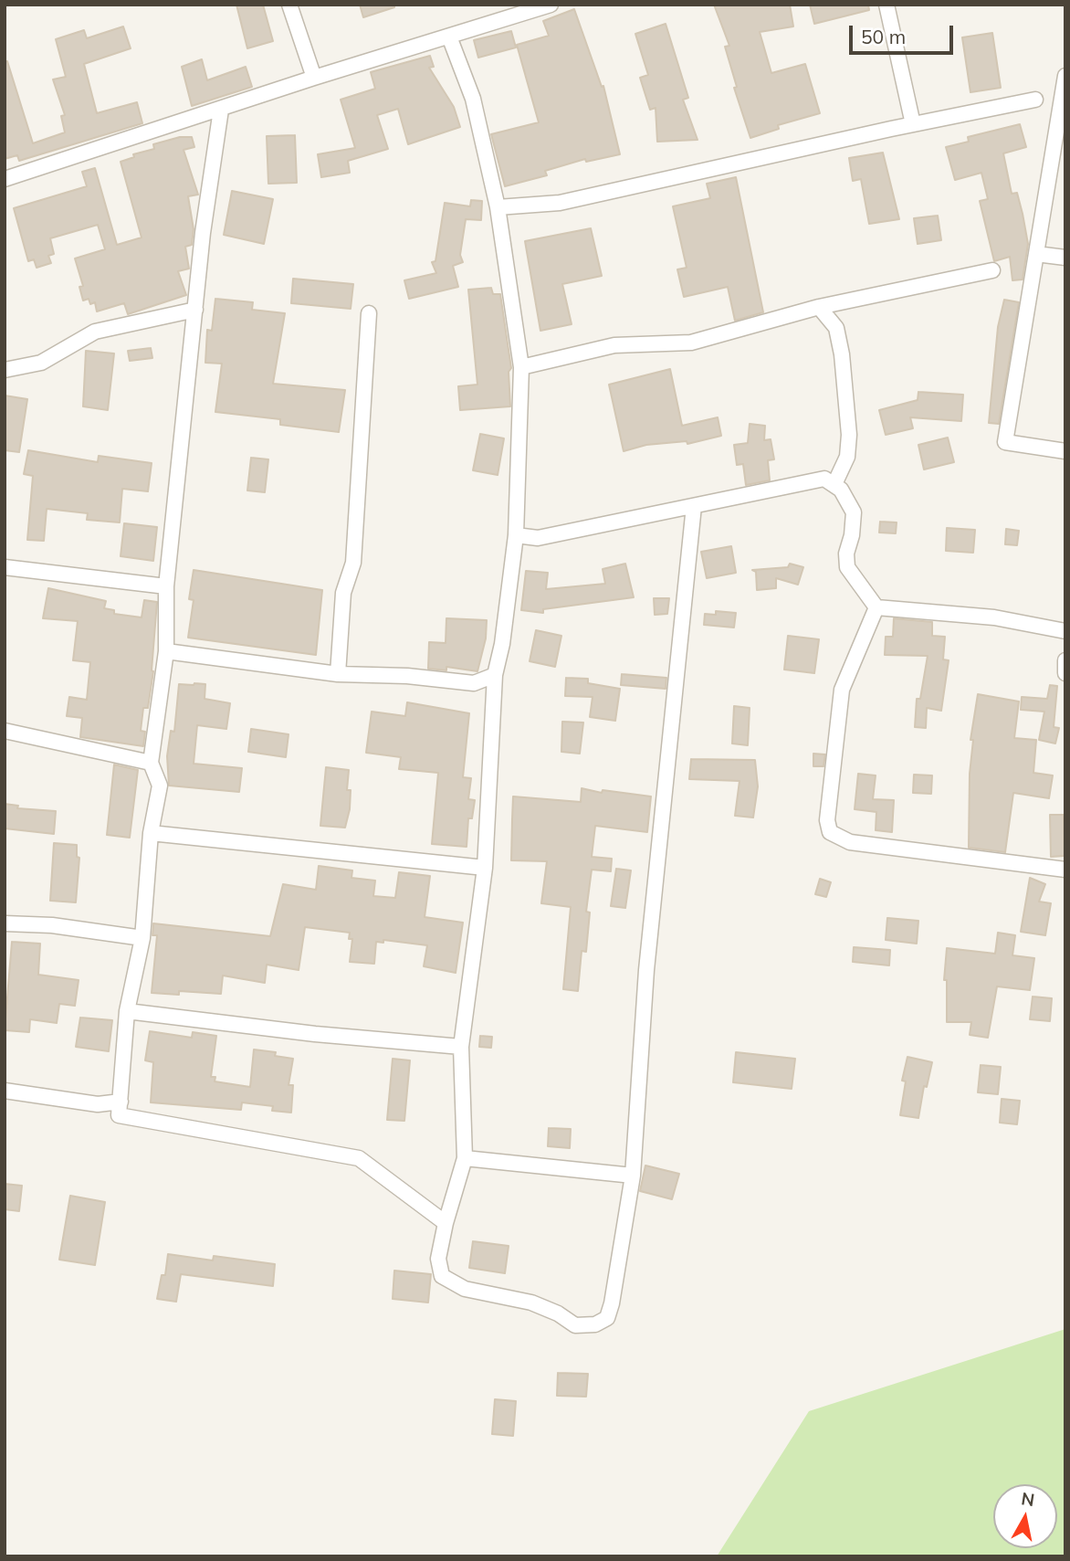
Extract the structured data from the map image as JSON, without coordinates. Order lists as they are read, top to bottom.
{
  "scale_bar": "50 m",
  "north": "top"
}
